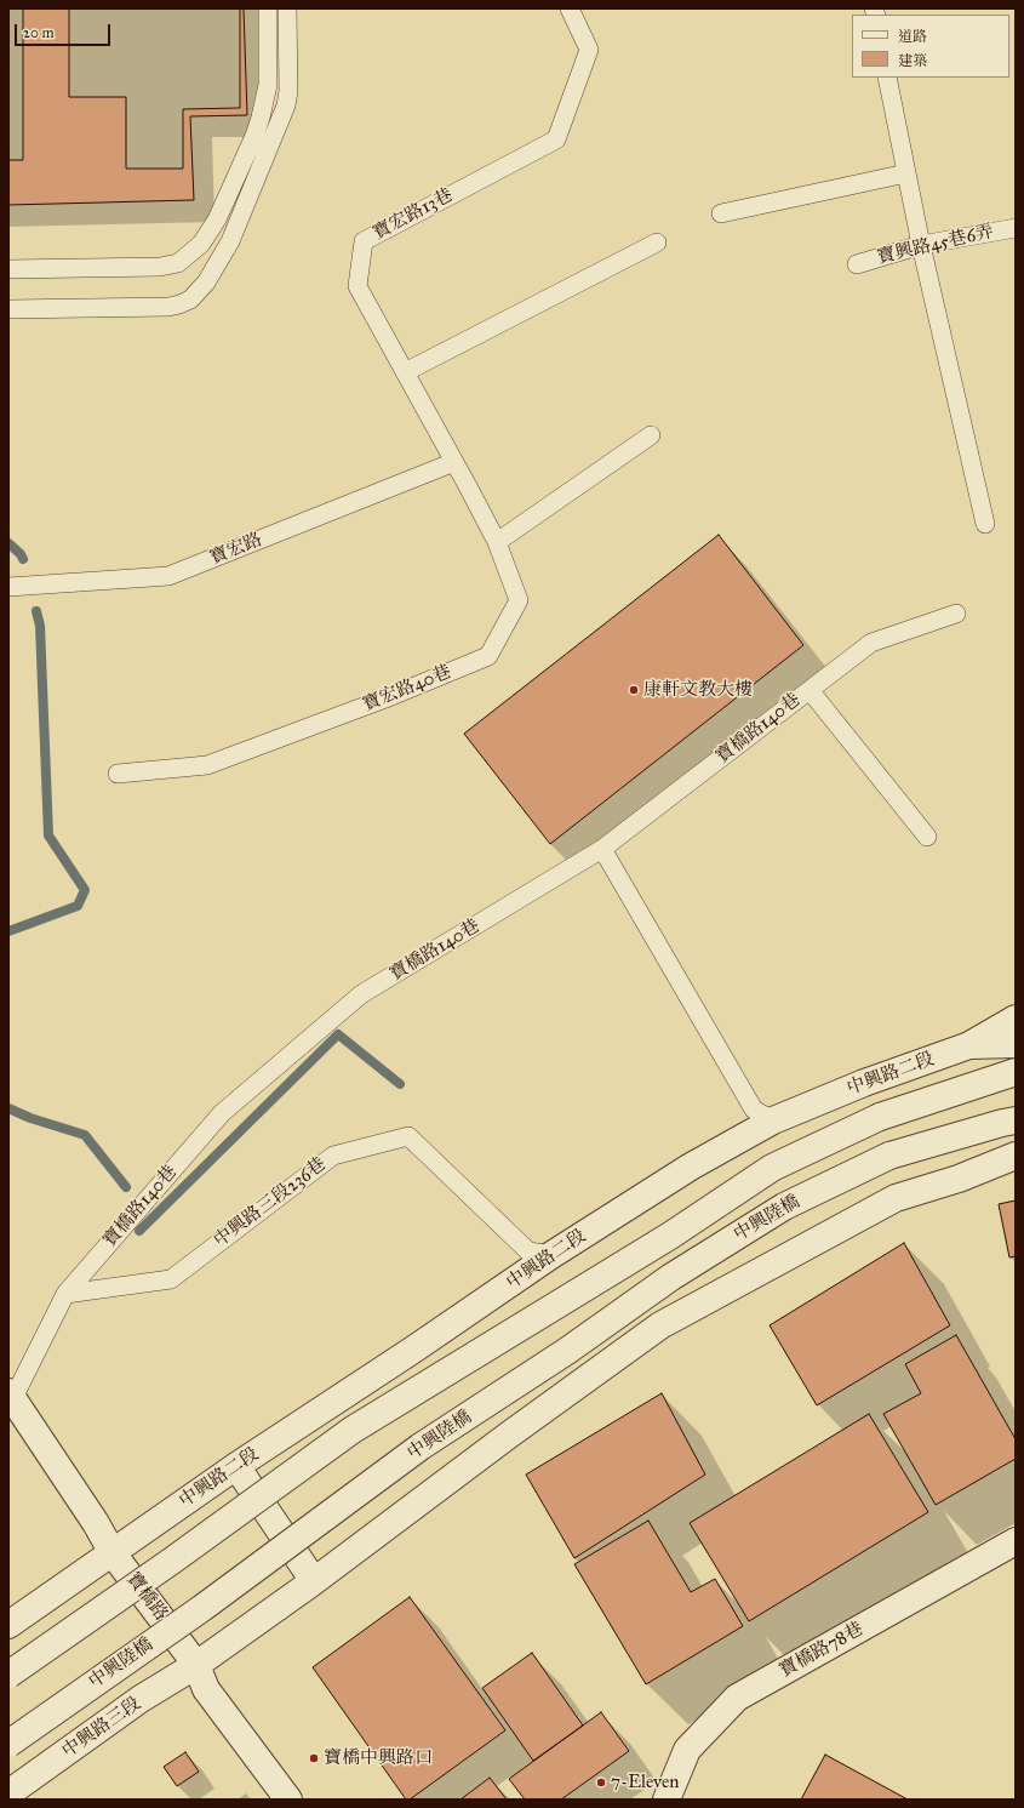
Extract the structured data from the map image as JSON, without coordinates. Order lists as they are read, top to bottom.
{
  "streets": {
    "street": [
      "中興路二段",
      "中興陸橋",
      "寶橋路",
      "寶橋路78巷",
      "中興路三段"
    ],
    "lane": [
      "寶宏路13巷",
      "寶興路45巷6弄",
      "寶宏路",
      "寶宏路40巷",
      "寶橋路140巷",
      "中興路三段236巷"
    ]
  },
  "crossings": [
    ["寶宏路13巷", "寶宏路"],
    ["寶宏路13巷", "寶宏路40巷"],
    ["寶宏路", "寶宏路40巷"],
    ["寶橋路140巷", "中興路三段236巷"],
    ["寶橋路140巷", "寶橋路"],
    ["中興路二段", "中興路三段236巷"],
    ["中興路二段", "中興陸橋"],
    ["中興路二段", "寶橋路"],
    ["寶橋路", "中興路三段"]
  ],
  "places": ["康軒文教大樓", "寶橋中興路口", "7-Eleven"],
  "legend": ["道路", "建築"],
  "scale_bar": "20 m"
}
